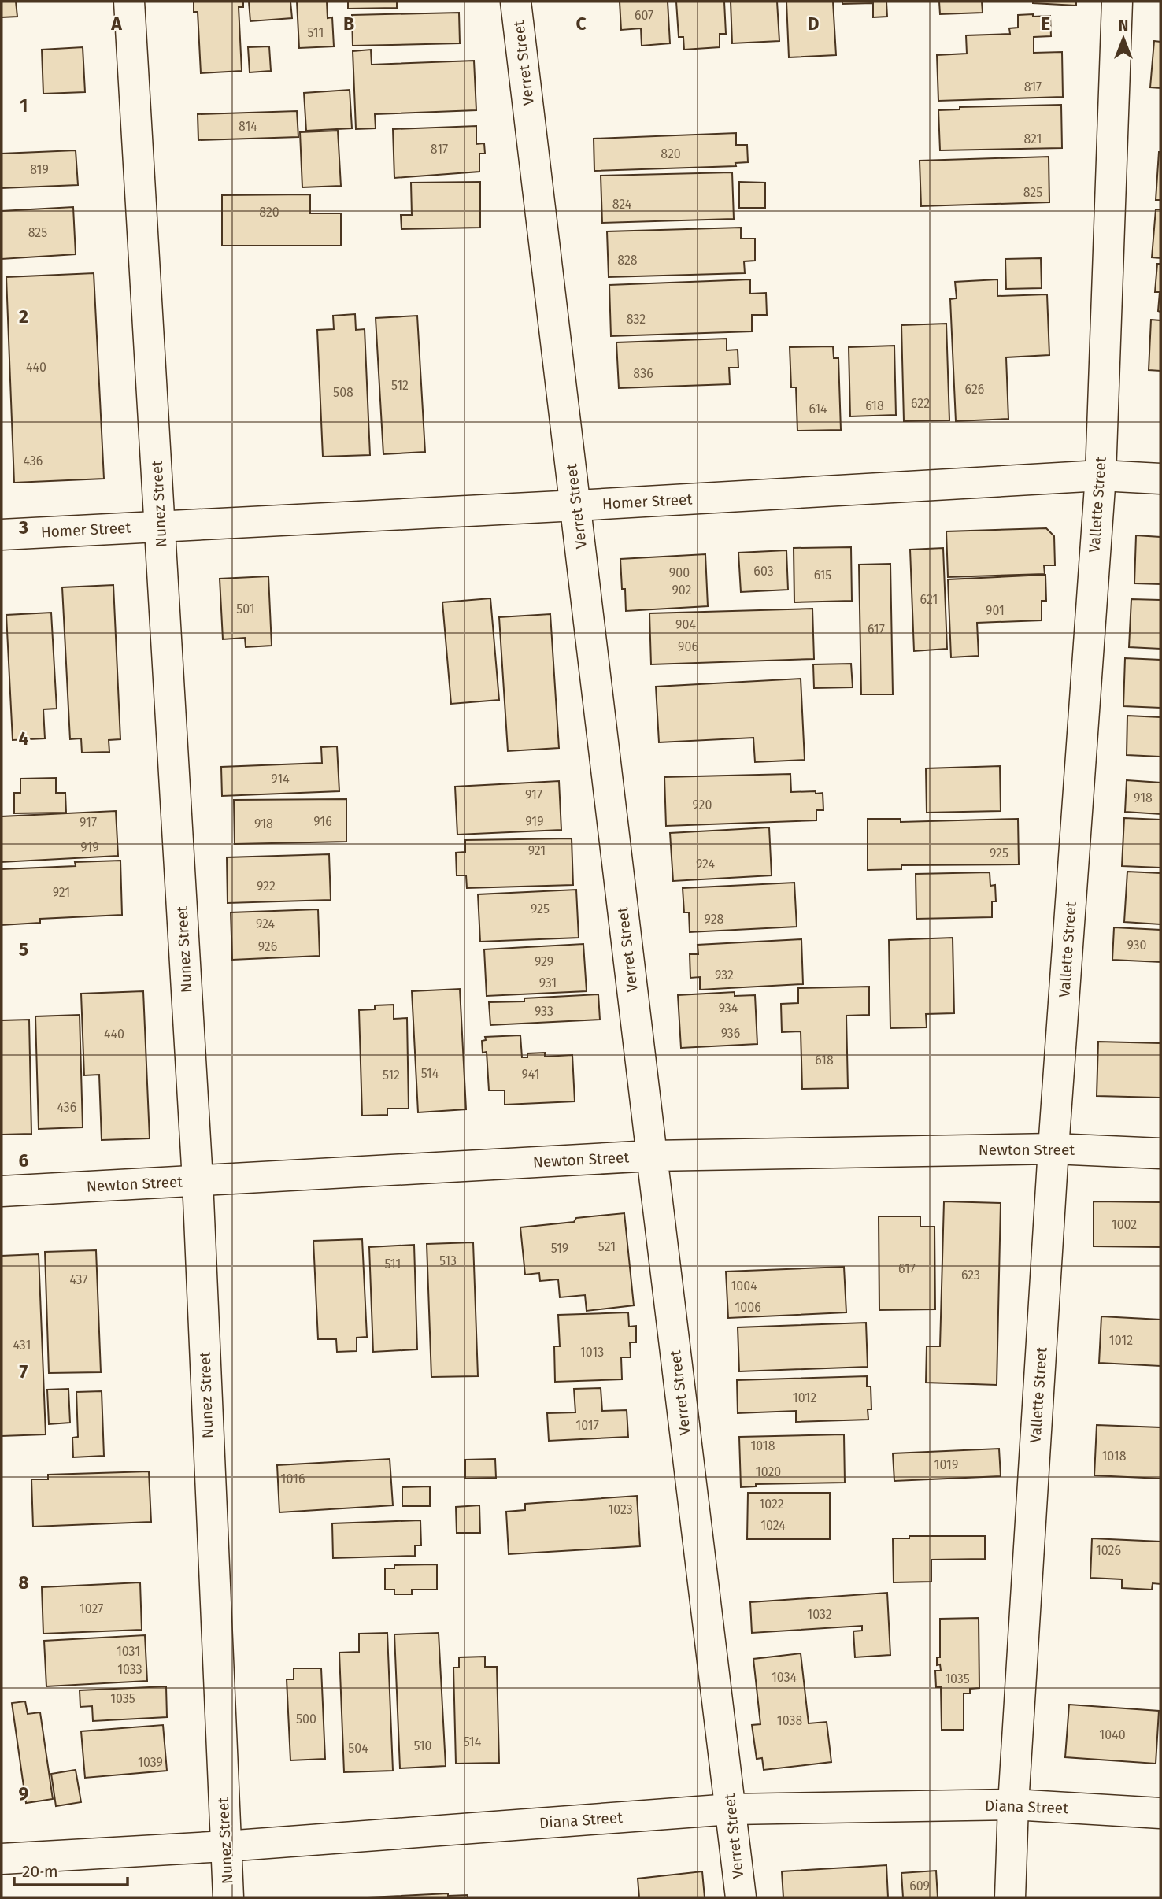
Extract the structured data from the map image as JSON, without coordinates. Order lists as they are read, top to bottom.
{
  "streets": {
    "street": [
      "Verret Street",
      "Homer Street",
      "Nunez Street",
      "Vallette Street",
      "Newton Street",
      "Diana Street"
    ]
  },
  "crossings": [
    ["Verret Street", "Homer Street"],
    ["Verret Street", "Newton Street"],
    ["Verret Street", "Diana Street"],
    ["Homer Street", "Nunez Street"],
    ["Homer Street", "Vallette Street"],
    ["Nunez Street", "Newton Street"],
    ["Nunez Street", "Diana Street"],
    ["Vallette Street", "Newton Street"],
    ["Vallette Street", "Diana Street"]
  ],
  "house_numbers": [
    "607",
    "511",
    "817",
    "814",
    "821",
    "817",
    "820",
    "819",
    "825",
    "824",
    "820",
    "825",
    "828",
    "832",
    "440",
    "836",
    "512",
    "626",
    "508",
    "622",
    "618",
    "614",
    "436",
    "603",
    "900",
    "615",
    "902",
    "621",
    "501",
    "901",
    "904",
    "617",
    "906",
    "914",
    "917",
    "918",
    "920",
    "916",
    "919",
    "917",
    "918",
    "919",
    "921",
    "925",
    "924",
    "922",
    "921",
    "925",
    "928",
    "924",
    "930",
    "926",
    "929",
    "932",
    "931",
    "934",
    "933",
    "936",
    "440",
    "618",
    "514",
    "941",
    "512",
    "436",
    "1002",
    "521",
    "519",
    "513",
    "511",
    "617",
    "623",
    "437",
    "1004",
    "1006",
    "1012",
    "431",
    "1013",
    "1012",
    "1017",
    "1018",
    "1018",
    "1019",
    "1020",
    "1016",
    "1022",
    "1023",
    "1024",
    "1026",
    "1027",
    "1032",
    "1031",
    "1033",
    "1034",
    "1035",
    "1035",
    "500",
    "1038",
    "1040",
    "514",
    "510",
    "504",
    "1039",
    "609"
  ],
  "scale_bar": "20 m",
  "north": "top",
  "grid": {
    "columns": [
      "A",
      "B",
      "C",
      "D",
      "E"
    ],
    "rows": [
      "1",
      "2",
      "3",
      "4",
      "5",
      "6",
      "7",
      "8",
      "9"
    ]
  }
}
